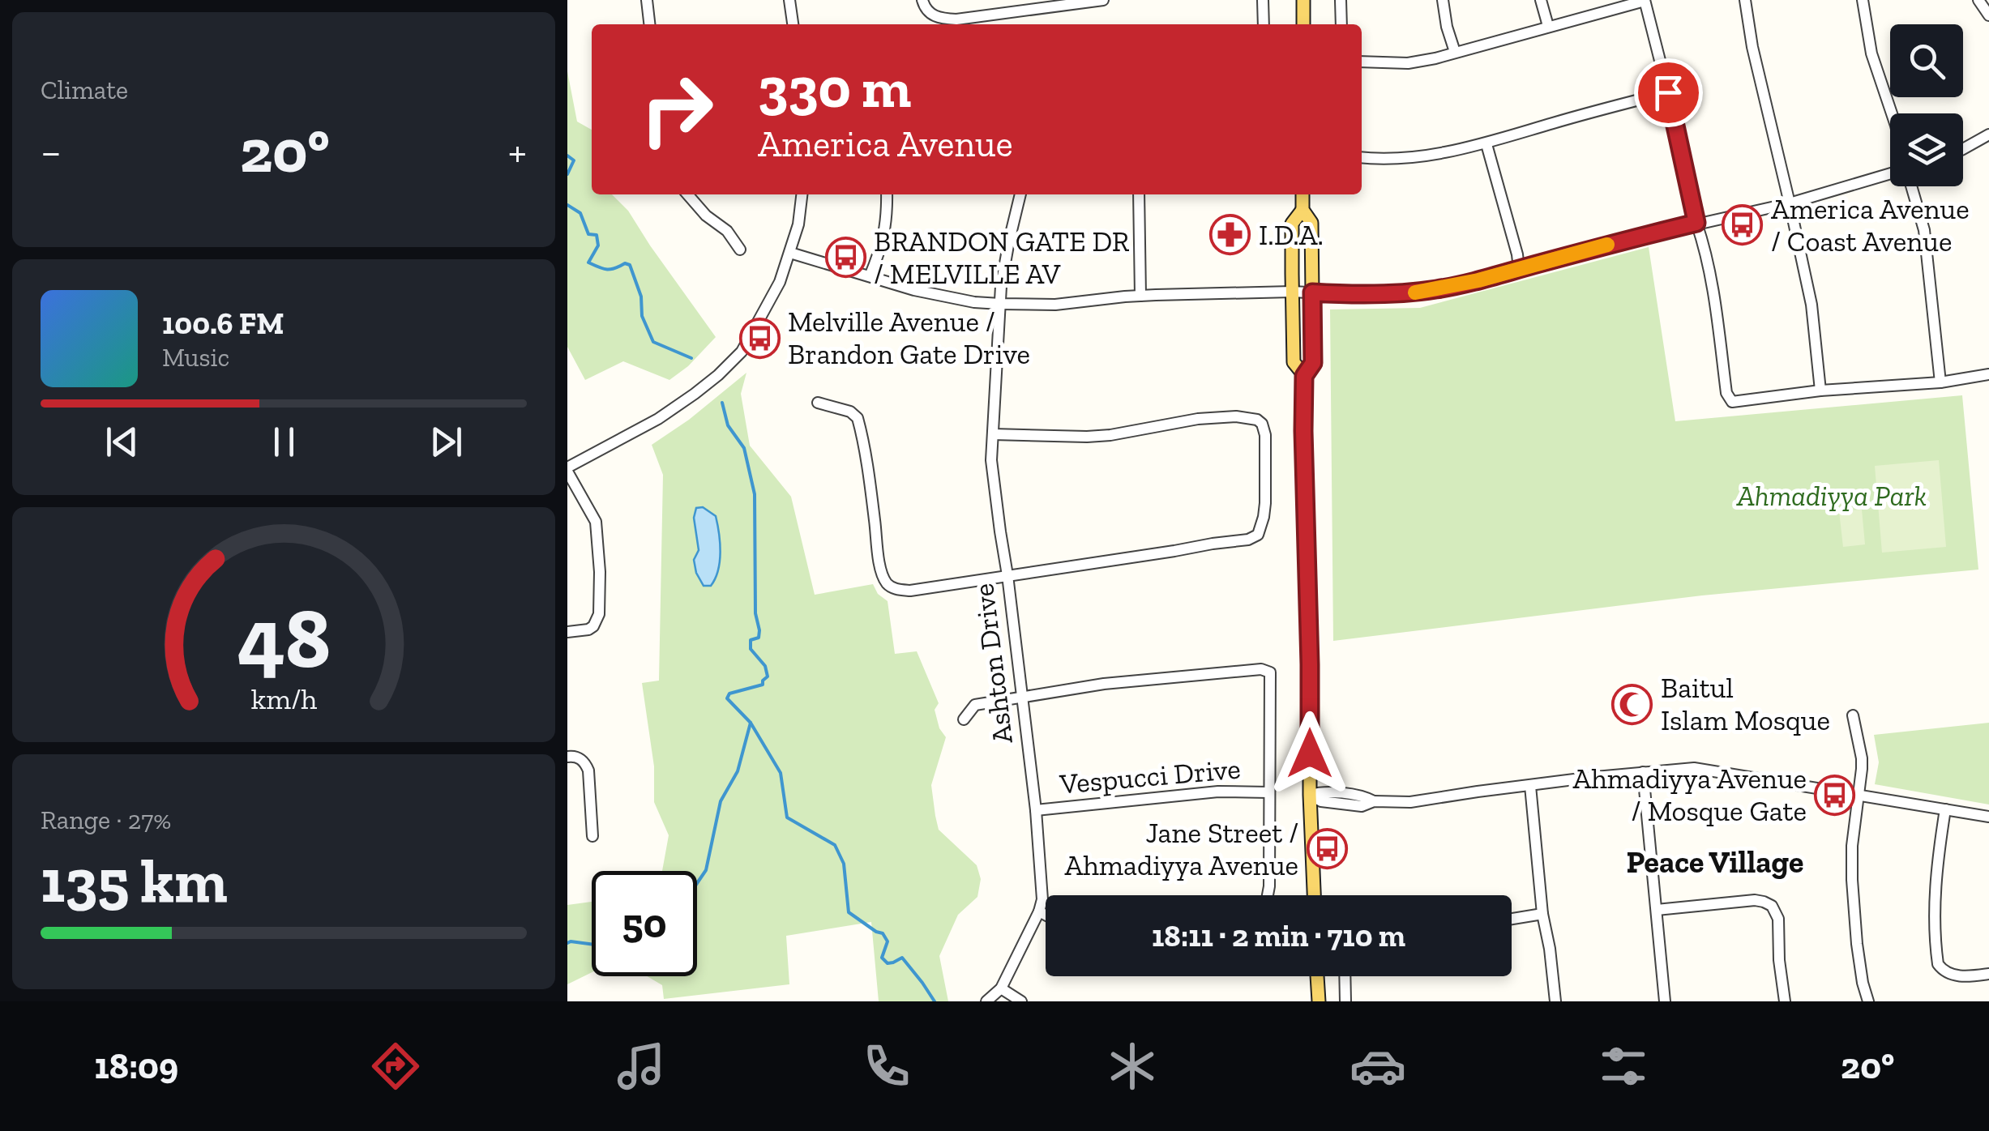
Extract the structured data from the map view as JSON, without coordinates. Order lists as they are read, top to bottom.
{
  "streets": {
    "street": ["Ashton Drive", "Vespucci Drive"]
  },
  "crossings": [
    ["Ashton Drive", "Vespucci Drive"]
  ],
  "districts": ["Peace Village"],
  "parks": ["Ahmadiyya Park"],
  "places": {
    "bus stop": [
      "America Avenue / Coast Avenue",
      "BRANDON GATE DR / MELVILLE AV",
      "Melville Avenue / Brandon Gate Drive",
      "Ahmadiyya Avenue / Mosque Gate",
      "Jane Street / Ahmadiyya Avenue"
    ],
    "pharmacy": ["I.D.A."],
    "mosque": ["Baitul Islam Mosque"]
  },
  "page": {
    "tile": [
      "Climate",
      ["Range · 27%", "135 km"]
    ],
    "turn": ["330 m", "America Avenue"],
    "heat": ["−", "20°", "+"],
    "song": ["100.6 FM", "Music"],
    "limit": "50",
    "trip": "18:11 · 2 min · 710 m",
    "tabs": ["18:09", "20°"],
    "gauge": ["48", "km/h"]
  }
}
